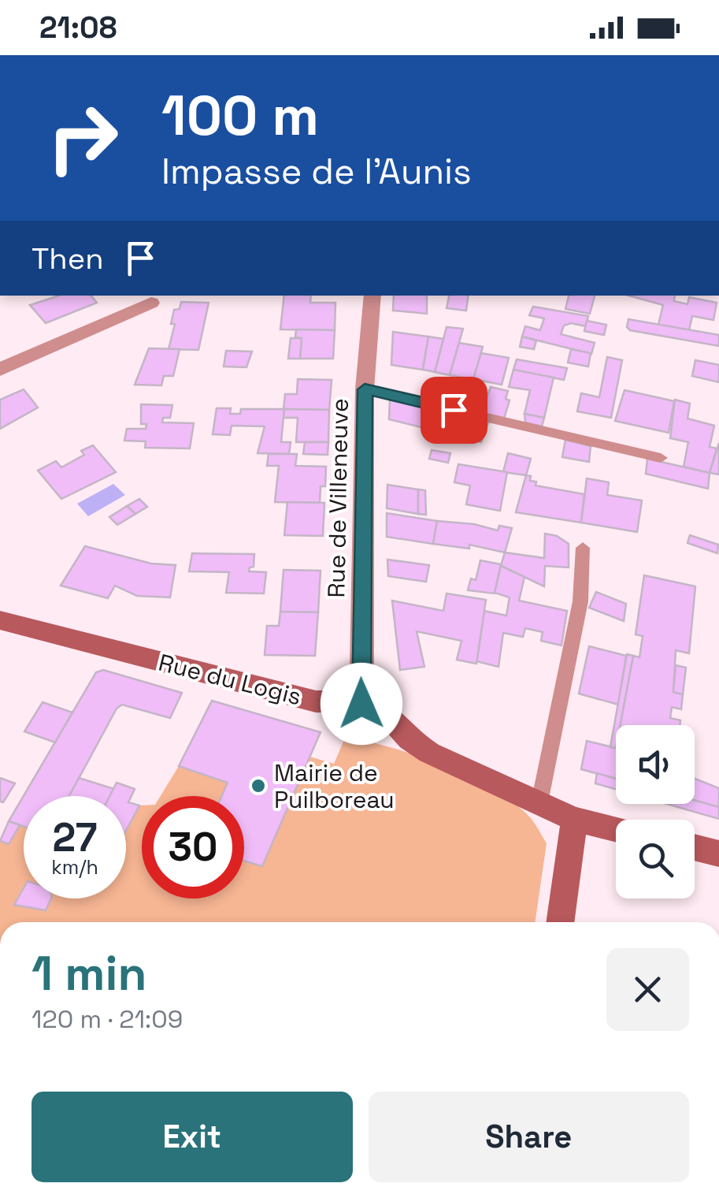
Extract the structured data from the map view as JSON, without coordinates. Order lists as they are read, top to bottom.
{
  "streets": {
    "street": ["Rue de Villeneuve", "Rue du Logis"]
  },
  "crossings": [
    ["Rue de Villeneuve", "Rue du Logis"]
  ],
  "places": ["Mairie de Puilboreau"],
  "page": {
    "status": "21:08",
    "turn": ["100 m", "Impasse de l'Aunis"],
    "then": "Then",
    "speed": "27 km/h",
    "limit": "30",
    "heading": ["1 min", "120 m · 21:09"],
    "buttons": ["Exit", "Share"]
  }
}
